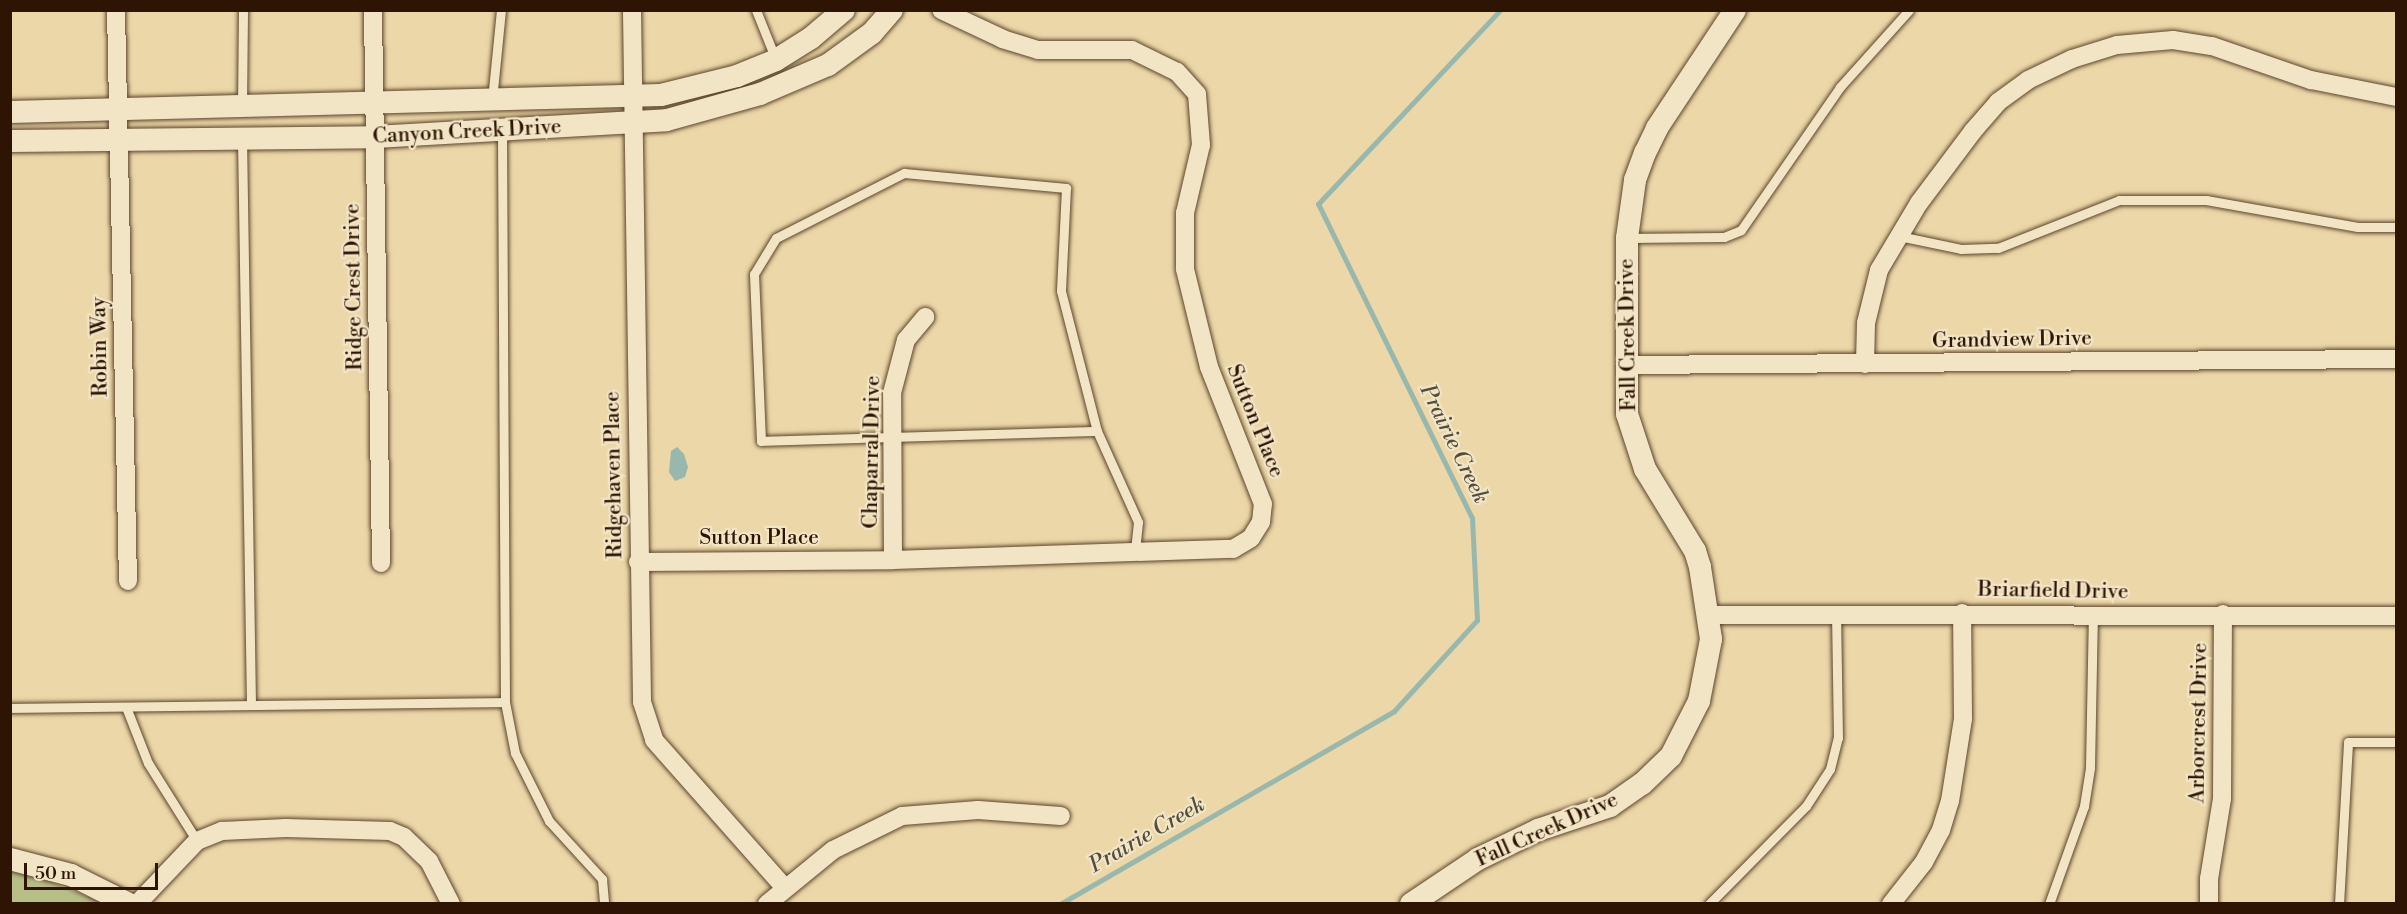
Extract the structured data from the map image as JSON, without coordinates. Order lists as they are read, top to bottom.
{
  "streets": {
    "street": [
      "Canyon Creek Drive",
      "Ridge Crest Drive",
      "Fall Creek Drive",
      "Grandview Drive",
      "Robin Way",
      "Sutton Place",
      "Chaparral Drive",
      "Ridgehaven Place",
      "Briarfield Drive",
      "Arborcrest Drive"
    ]
  },
  "crossings": [
    ["Canyon Creek Drive", "Ridge Crest Drive"],
    ["Canyon Creek Drive", "Robin Way"],
    ["Canyon Creek Drive", "Ridgehaven Place"],
    ["Fall Creek Drive", "Grandview Drive"],
    ["Fall Creek Drive", "Briarfield Drive"],
    ["Sutton Place", "Chaparral Drive"],
    ["Sutton Place", "Ridgehaven Place"],
    ["Briarfield Drive", "Arborcrest Drive"]
  ],
  "water": ["Prairie Creek"],
  "scale_bar": "50 m"
}
